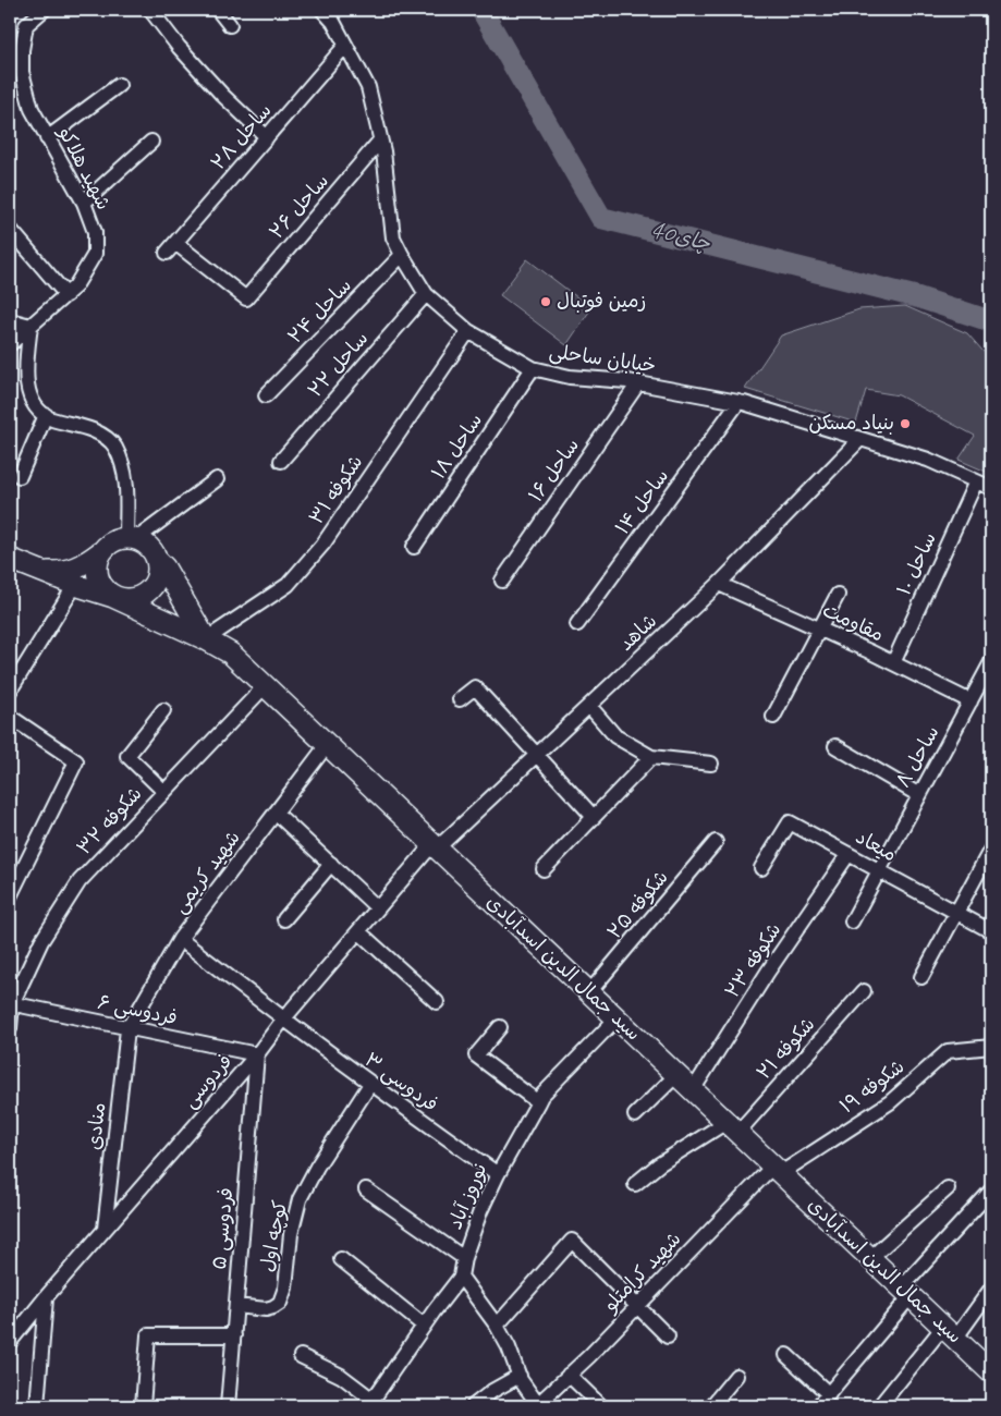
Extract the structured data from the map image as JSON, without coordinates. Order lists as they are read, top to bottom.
{
  "streets": {
    "main road": ["سید جمال الدین اسدآبادی"],
    "street": [
      "ساحل ۲۸",
      "شهید هلاکو",
      "ساحل ۲۶",
      "ساحل ۲۴",
      "خیابان ساحلی",
      "ساحل ۲۲",
      "ساحل ۱۸",
      "ساحل ۱۶",
      "شکوفه ۳۱",
      "ساحل ۱۴",
      "ساحل ۱۰",
      "مقاومت",
      "شاهد",
      "ساحل ۸",
      "شکوفه ۳۲",
      "میعاد",
      "شهید کریمی",
      "شکوفه ۲۵",
      "شکوفه ۲۳",
      "فردوسی ۶",
      "شکوفه ۲۱",
      "فردوسی",
      "فردوسی ۳",
      "شکوفه ۱۹",
      "منادی",
      "نوروز آباد",
      "فردوسی ۵",
      "کوچه اول",
      "شهید کرامتلو"
    ]
  },
  "crossings": [
    ["ساحل ۲۸", "ساحل ۲۶"],
    ["ساحل ۲۸", "خیابان ساحلی"],
    ["ساحل ۲۶", "خیابان ساحلی"],
    ["ساحل ۲۴", "خیابان ساحلی"],
    ["خیابان ساحلی", "ساحل ۲۲"],
    ["خیابان ساحلی", "ساحل ۱۸"],
    ["خیابان ساحلی", "ساحل ۱۶"],
    ["خیابان ساحلی", "شکوفه ۳۱"],
    ["خیابان ساحلی", "ساحل ۱۴"],
    ["خیابان ساحلی", "ساحل ۱۰"],
    ["خیابان ساحلی", "شاهد"],
    ["شکوفه ۳۱", "سید جمال الدین اسدآبادی"],
    ["ساحل ۱۰", "مقاومت"],
    ["مقاومت", "شاهد"],
    ["مقاومت", "ساحل ۸"],
    ["شاهد", "سید جمال الدین اسدآبادی"],
    ["شاهد", "فردوسی"],
    ["ساحل ۸", "میعاد"],
    ["شکوفه ۳۲", "سید جمال الدین اسدآبادی"],
    ["شکوفه ۳۲", "فردوسی ۶"],
    ["میعاد", "شکوفه ۲۳"],
    ["شهید کریمی", "سید جمال الدین اسدآبادی"],
    ["شهید کریمی", "فردوسی ۶"],
    ["شهید کریمی", "فردوسی ۳"],
    ["شهید کریمی", "منادی"],
    ["شکوفه ۲۵", "سید جمال الدین اسدآبادی"],
    ["شکوفه ۲۳", "سید جمال الدین اسدآبادی"],
    ["سید جمال الدین اسدآبادی", "شکوفه ۲۱"],
    ["سید جمال الدین اسدآبادی", "فردوسی"],
    ["سید جمال الدین اسدآبادی", "شکوفه ۱۹"],
    ["سید جمال الدین اسدآبادی", "نوروز آباد"],
    ["سید جمال الدین اسدآبادی", "شهید کرامتلو"],
    ["فردوسی ۶", "فردوسی"],
    ["فردوسی ۶", "منادی"],
    ["فردوسی ۶", "فردوسی ۵"],
    ["فردوسی", "فردوسی ۳"],
    ["فردوسی", "منادی"],
    ["فردوسی", "فردوسی ۵"],
    ["فردوسی ۳", "نوروز آباد"],
    ["فردوسی ۳", "کوچه اول"],
    ["شکوفه ۱۹", "شهید کرامتلو"],
    ["فردوسی ۵", "کوچه اول"]
  ],
  "water": ["40چای"],
  "places": ["زمین فوتبال", "بنیاد مسکن"]
}
